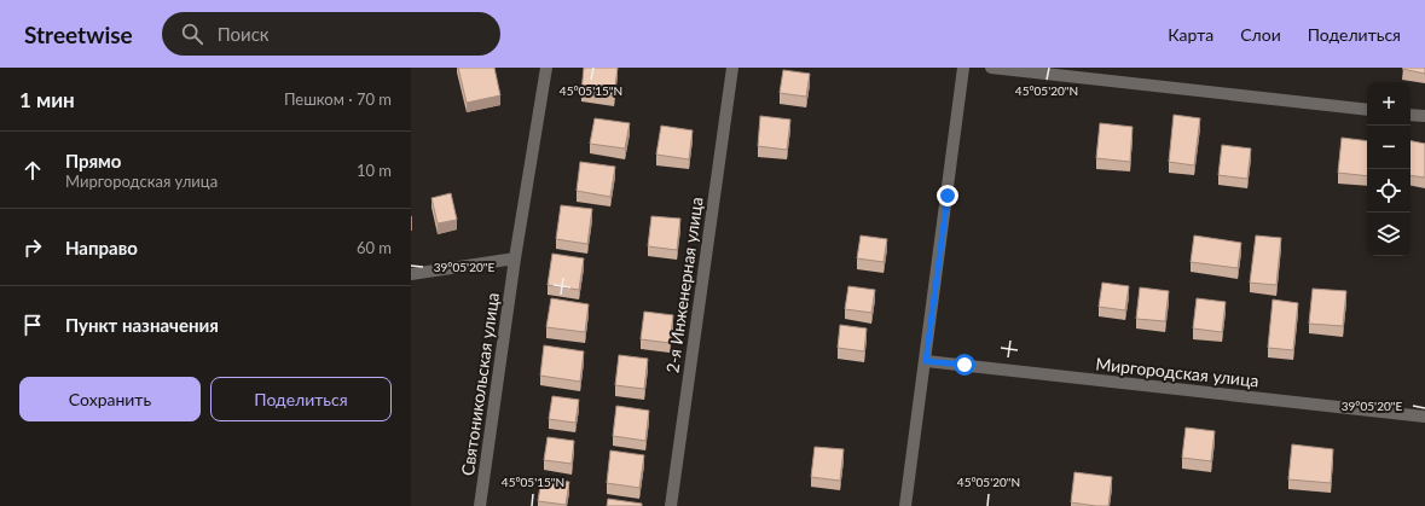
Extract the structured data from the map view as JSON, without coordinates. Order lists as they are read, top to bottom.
{
  "streets": {
    "street": ["2-я Инженерная улица", "Миргородская улица", "Святоникольская улица"]
  },
  "page": {
    "header": "Streetwise",
    "search": "Поиск",
    "nav": ["Карта", "Слои", "Поделиться"],
    "heading": ["1 мин", "Пешком · 70 m"],
    "map_buttons": ["+", "−"],
    "list": [
      ["Прямо", "Миргородская улица", "10 m"],
      ["Направо", "60 m"],
      "Пункт назначения"
    ],
    "buttons": ["Сохранить", "Поделиться"]
  },
  "coordinates": ["45°05'15\"N", "45°05'20\"N", "39°05'20\"E"]
}
